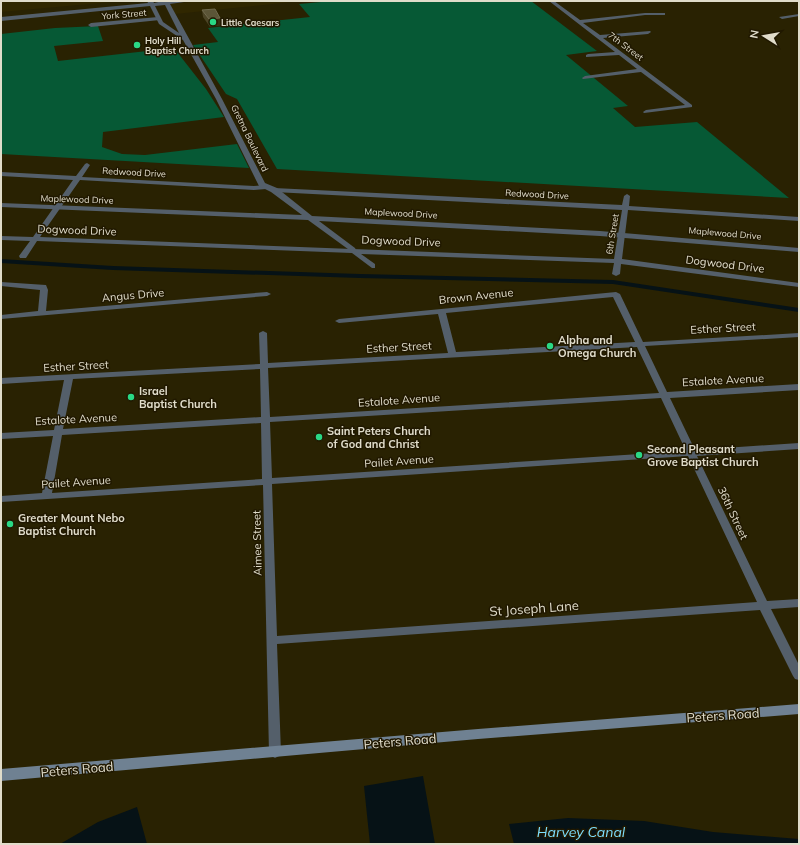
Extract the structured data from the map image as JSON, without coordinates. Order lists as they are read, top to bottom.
{
  "streets": {
    "main road": ["Peters Road"],
    "street": [
      "York Street",
      "7th Street",
      "Gretna Boulevard",
      "Redwood Drive",
      "Maplewood Drive",
      "Dogwood Drive",
      "6th Street",
      "Angus Drive",
      "Brown Avenue",
      "Esther Street",
      "Estalote Avenue",
      "Pailet Avenue",
      "36th Street",
      "Aimee Street",
      "St Joseph Lane"
    ]
  },
  "crossings": [
    ["York Street", "Gretna Boulevard"],
    ["Gretna Boulevard", "Redwood Drive"],
    ["Gretna Boulevard", "Maplewood Drive"],
    ["Gretna Boulevard", "Dogwood Drive"],
    ["Redwood Drive", "6th Street"],
    ["Maplewood Drive", "6th Street"],
    ["Dogwood Drive", "6th Street"],
    ["Brown Avenue", "36th Street"],
    ["Esther Street", "36th Street"],
    ["Esther Street", "Aimee Street"],
    ["Estalote Avenue", "36th Street"],
    ["Estalote Avenue", "Aimee Street"],
    ["Pailet Avenue", "36th Street"],
    ["Pailet Avenue", "Aimee Street"],
    ["36th Street", "St Joseph Lane"],
    ["Aimee Street", "St Joseph Lane"],
    ["Aimee Street", "Peters Road"]
  ],
  "water": ["Harvey Canal"],
  "places": [
    "Little Caesars",
    "Holy Hill Baptist Church",
    "Alpha and Omega Church",
    "Israel Baptist Church",
    "Saint Peters Church of God and Christ",
    "Second Pleasant Grove Baptist Church",
    "Greater Mount Nebo Baptist Church"
  ],
  "north": "left"
}
